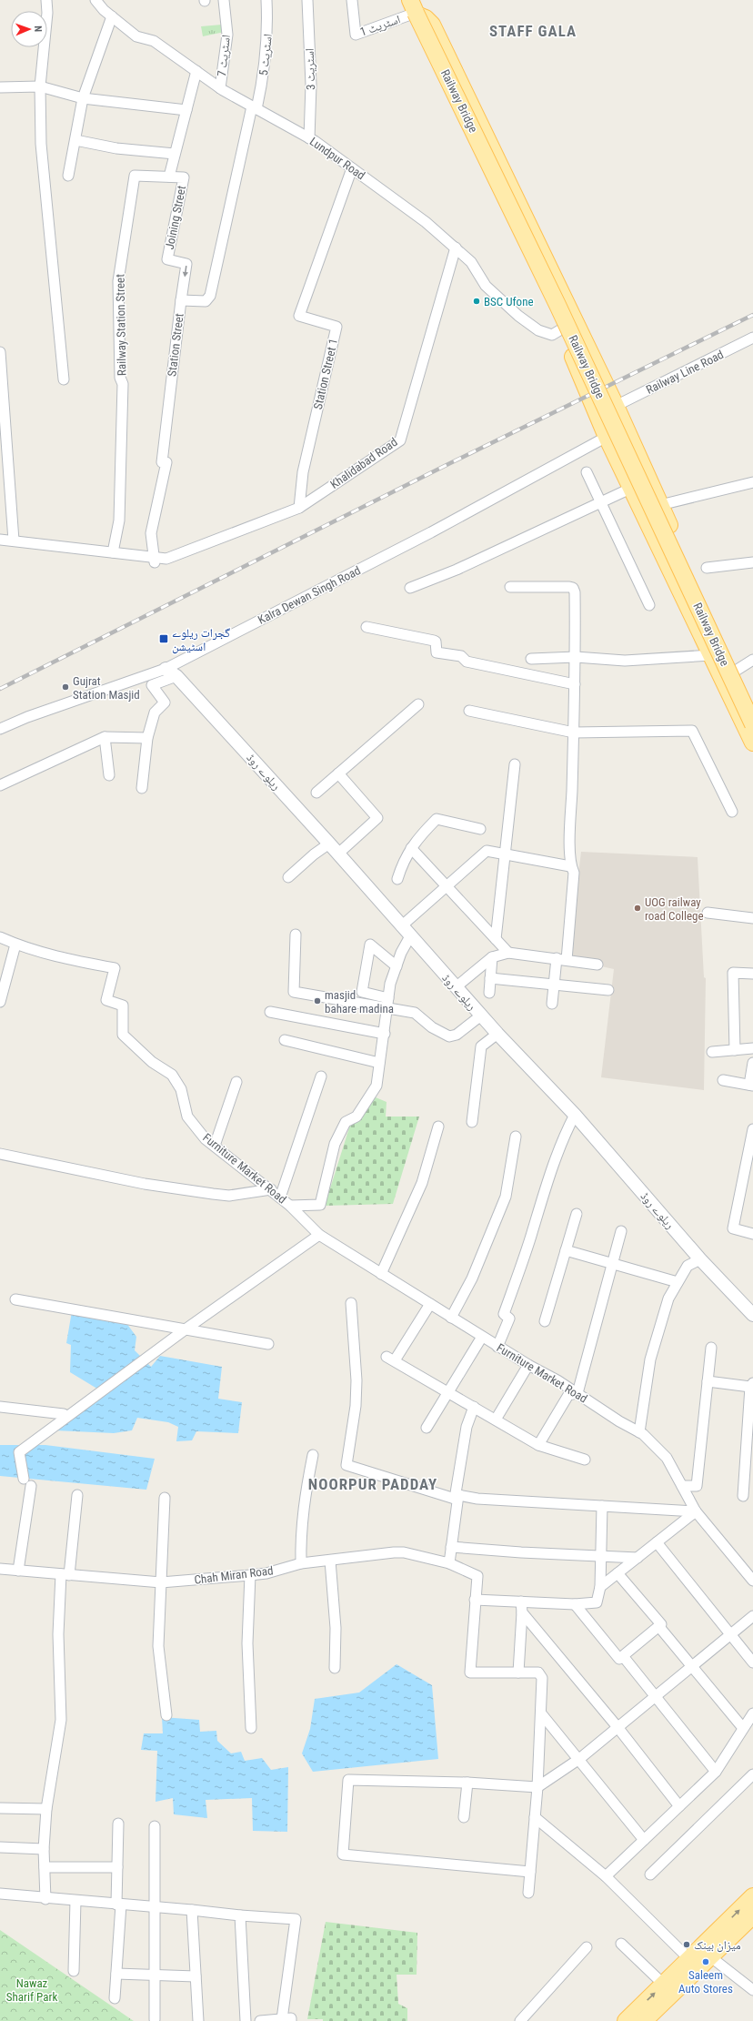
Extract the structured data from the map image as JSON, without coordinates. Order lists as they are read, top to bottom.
{
  "streets": {
    "main road": ["Railway Bridge"],
    "street": [
      "اسٹریٹ 1",
      "اسٹریٹ 5",
      "اسٹریٹ 7",
      "اسٹریٹ 3",
      "Lundpur Road",
      "Joining Street",
      "Railway Station Street",
      "Station Street",
      "Railway Line Road",
      "Station Street 1",
      "Khalidabad Road",
      "Kalra Dewan Singh Road",
      "ریلوے روڈ",
      "Furniture Market Road",
      "Chah Miran Road"
    ]
  },
  "crossings": [
    ["اسٹریٹ 1", "Railway Bridge"],
    ["اسٹریٹ 5", "Lundpur Road"],
    ["اسٹریٹ 5", "Station Street"],
    ["اسٹریٹ 7", "Lundpur Road"],
    ["اسٹریٹ 3", "Lundpur Road"],
    ["Lundpur Road", "Station Street"],
    ["Lundpur Road", "Station Street 1"],
    ["Lundpur Road", "Khalidabad Road"],
    ["Joining Street", "Railway Station Street"],
    ["Joining Street", "Station Street"],
    ["Station Street", "Khalidabad Road"],
    ["Station Street 1", "Khalidabad Road"],
    ["Kalra Dewan Singh Road", "ریلوے روڈ"],
    ["ریلوے روڈ", "Furniture Market Road"]
  ],
  "districts": ["STAFF GALA", "NOORPUR PADDAY"],
  "parks": ["Nawaz Sharif Park"],
  "places": {
    "other": [
      "BSC Ufone",
      "Gujrat Station Masjid",
      "UOG railway road College",
      "masjid bahare madina",
      "میزان بینک",
      "Saleem Auto Stores"
    ],
    "transit": ["گجرات ریلوے اسٹیشن"]
  },
  "north": "right"
}
